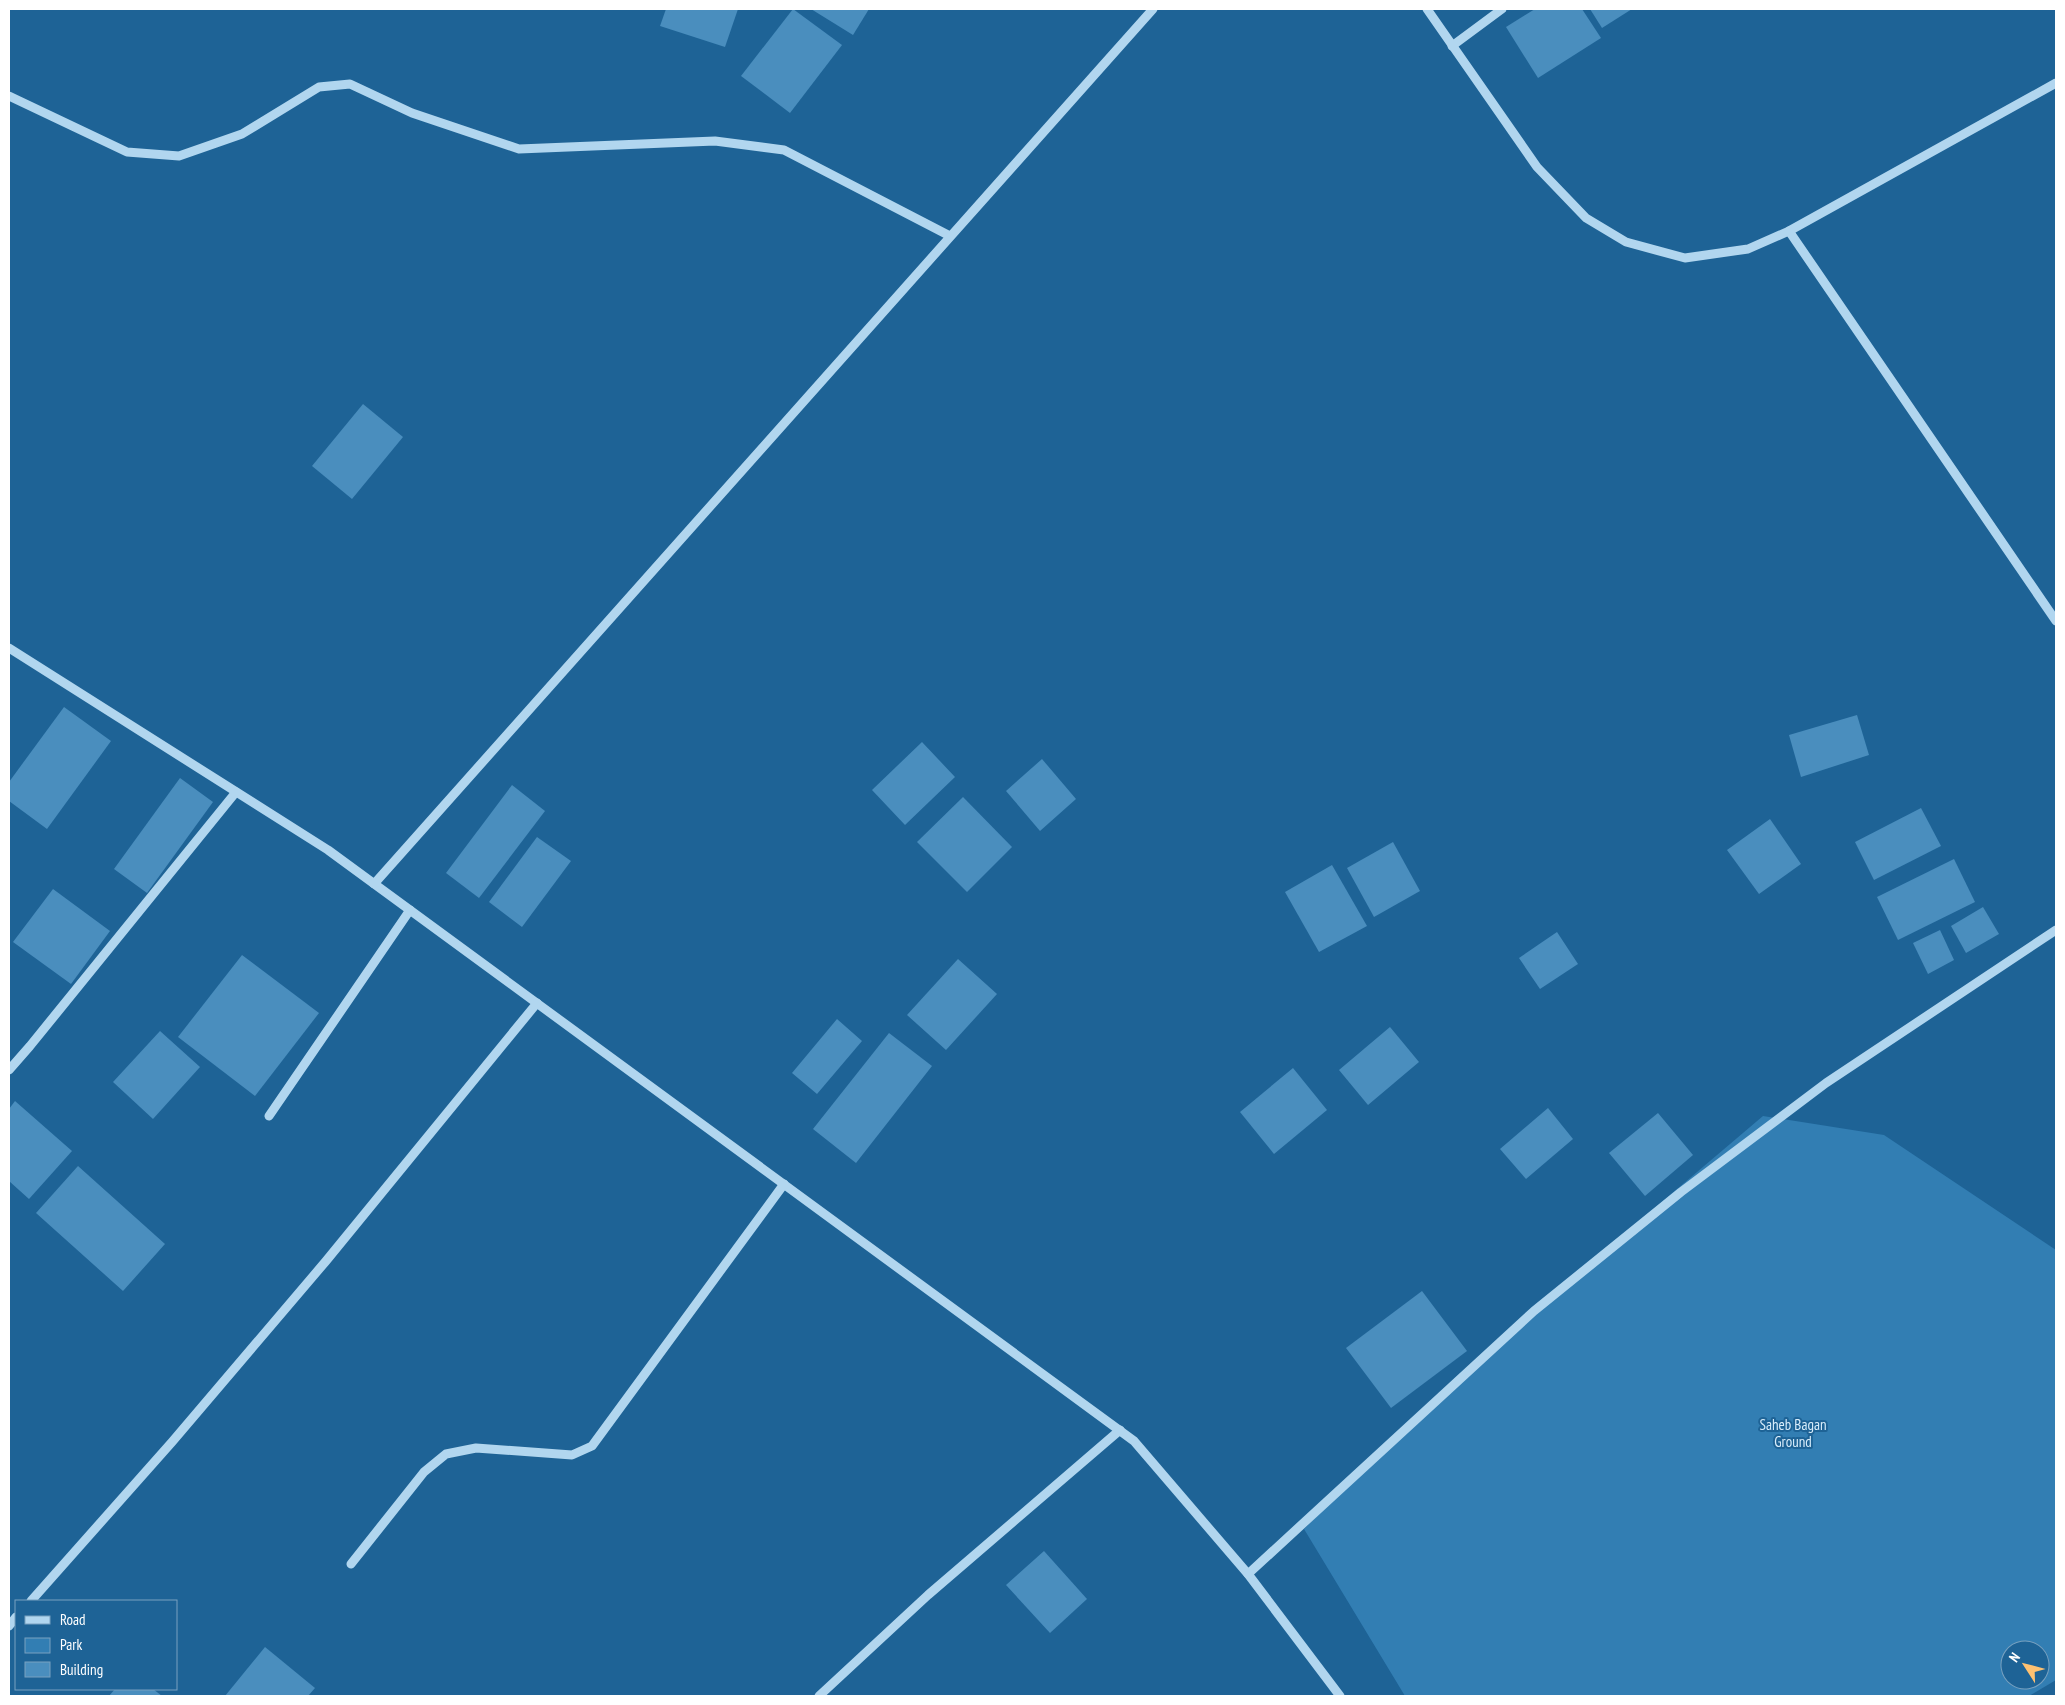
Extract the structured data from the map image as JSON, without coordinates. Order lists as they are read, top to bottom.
{
  "parks": ["Saheb Bagan Ground"],
  "legend": ["Road", "Park", "Building"],
  "north": "top left"
}
